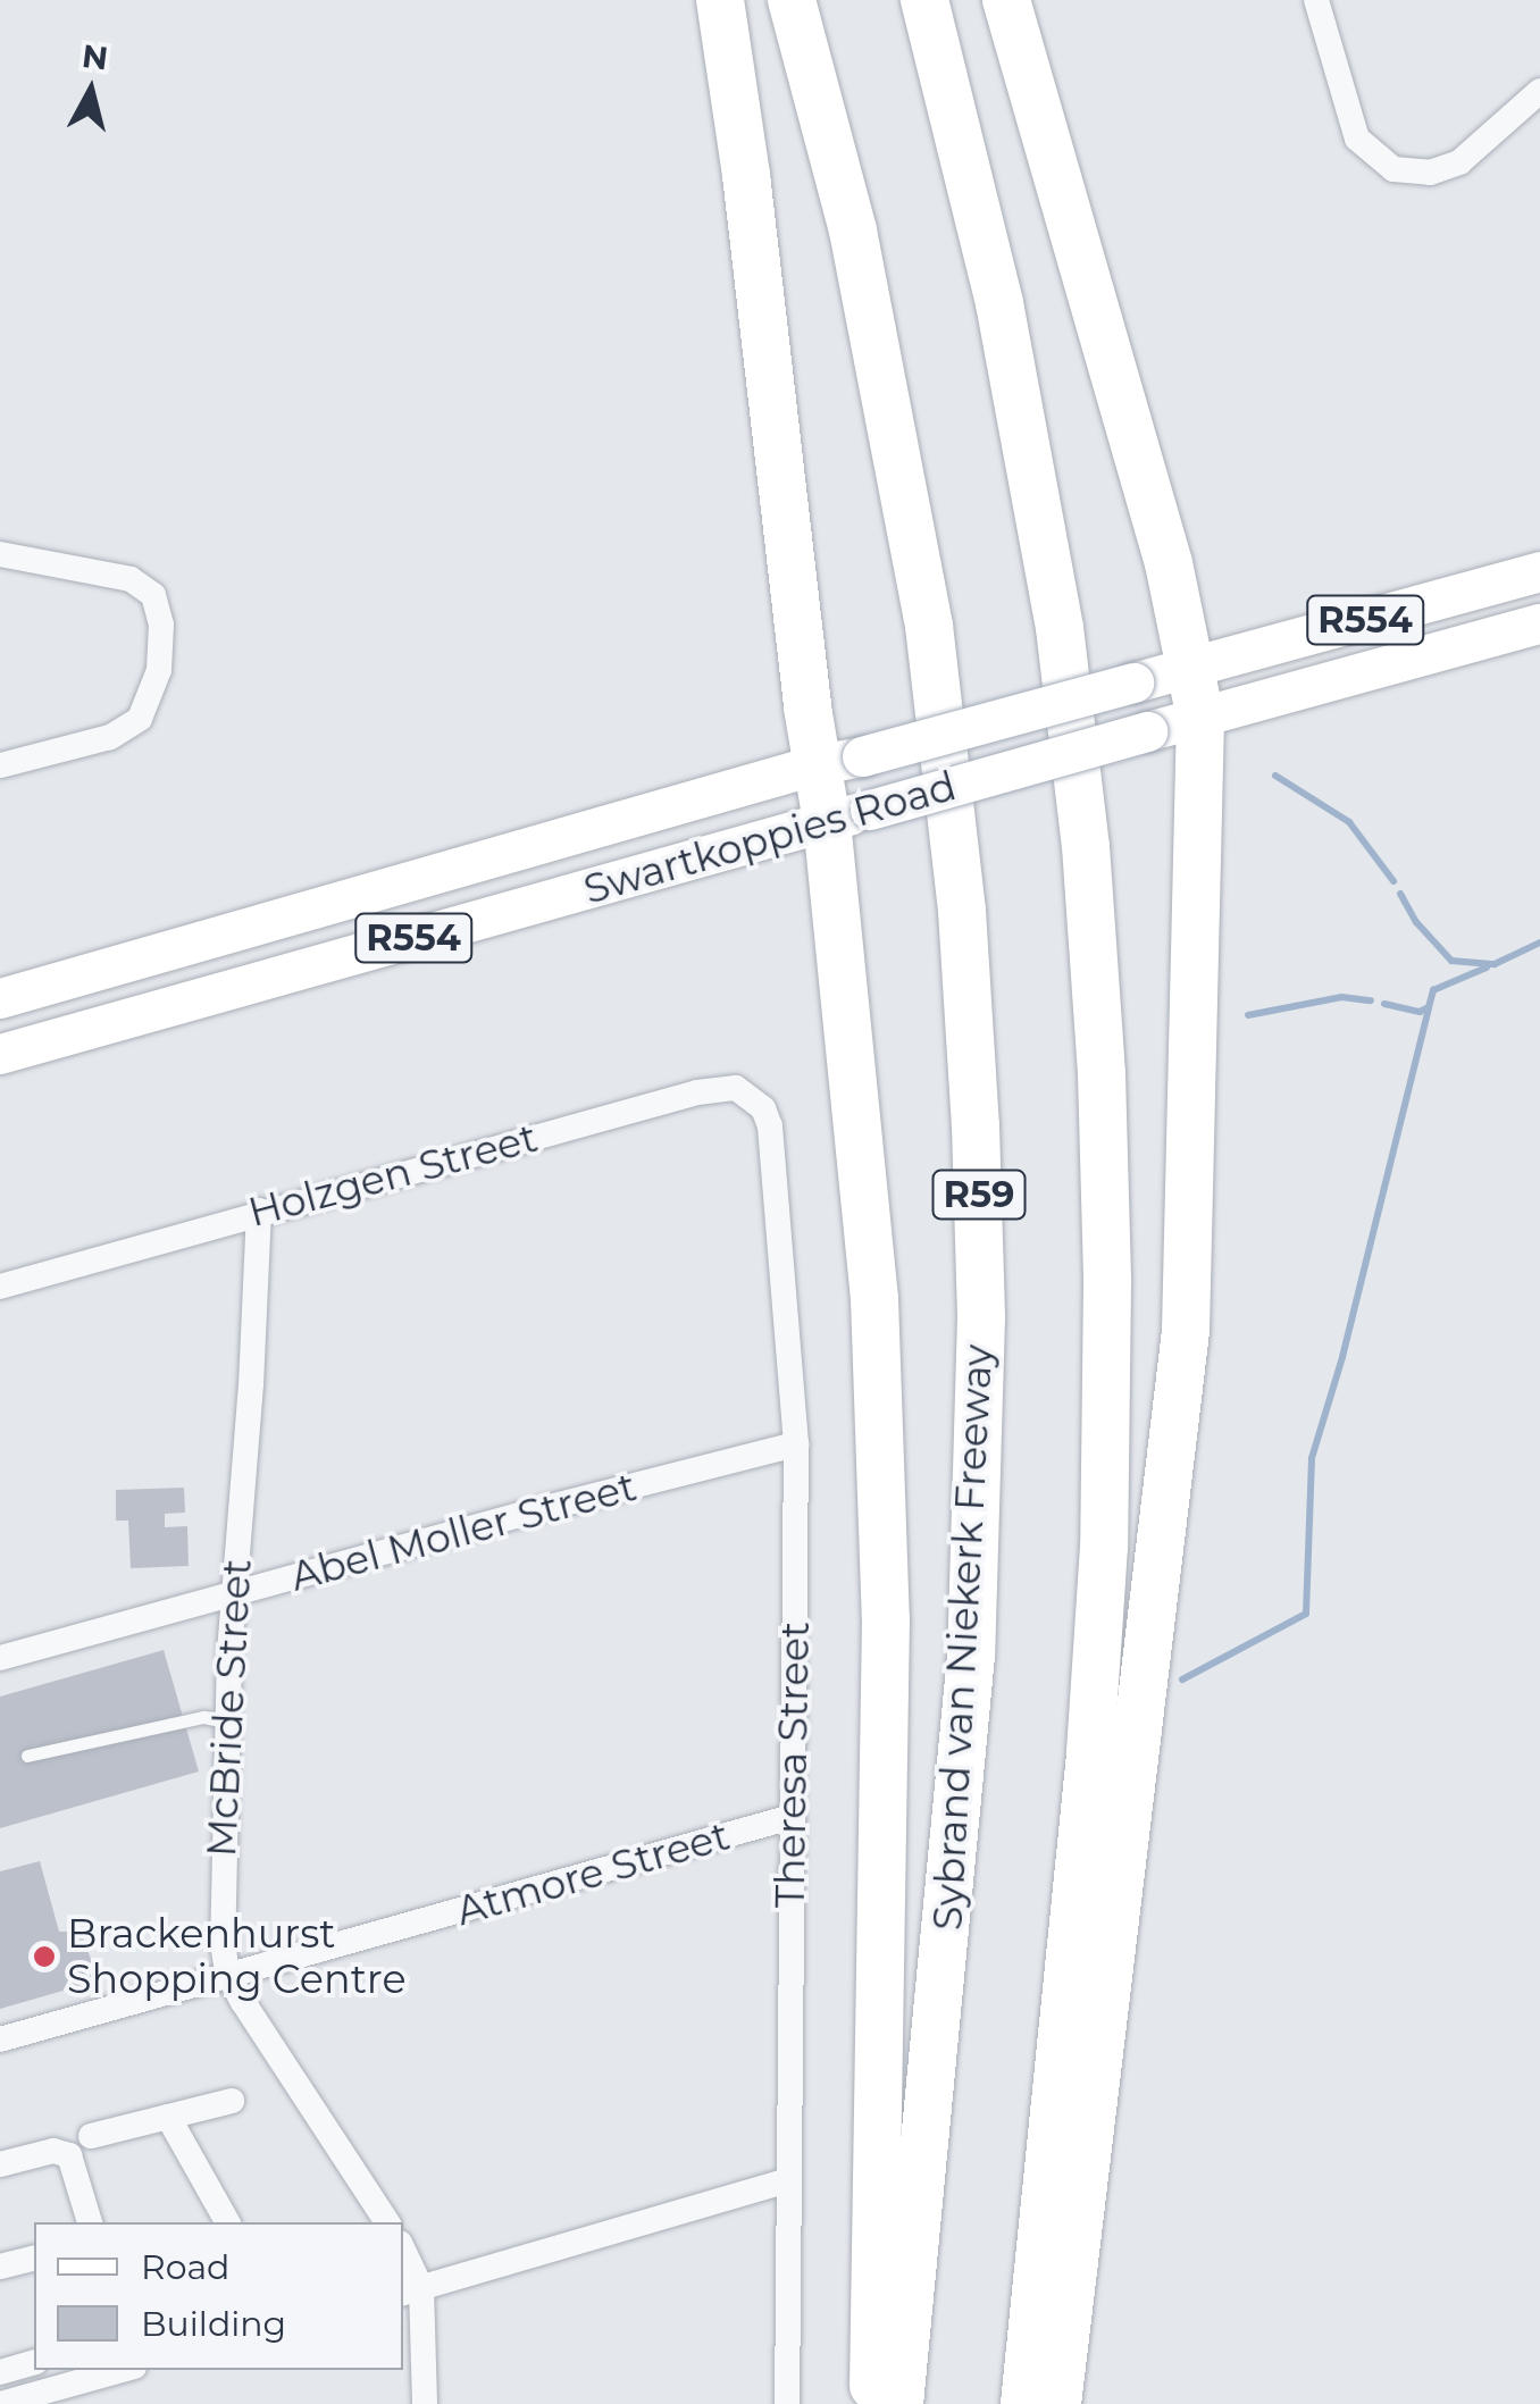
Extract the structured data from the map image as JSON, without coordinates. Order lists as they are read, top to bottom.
{
  "streets": {
    "highway": ["R59", "Sybrand van Niekerk Freeway"],
    "main road": ["R554", "Swartkoppies Road"],
    "street": [
      "Holzgen Street",
      "Abel Moller Street",
      "McBride Street",
      "Theresa Street",
      "Atmore Street"
    ]
  },
  "crossings": [
    ["Holzgen Street", "McBride Street"],
    ["Holzgen Street", "Theresa Street"],
    ["Abel Moller Street", "McBride Street"],
    ["Abel Moller Street", "Theresa Street"],
    ["McBride Street", "Atmore Street"],
    ["Theresa Street", "Atmore Street"]
  ],
  "places": ["Brackenhurst Shopping Centre"],
  "legend": ["Road", "Building"],
  "north": "top"
}
